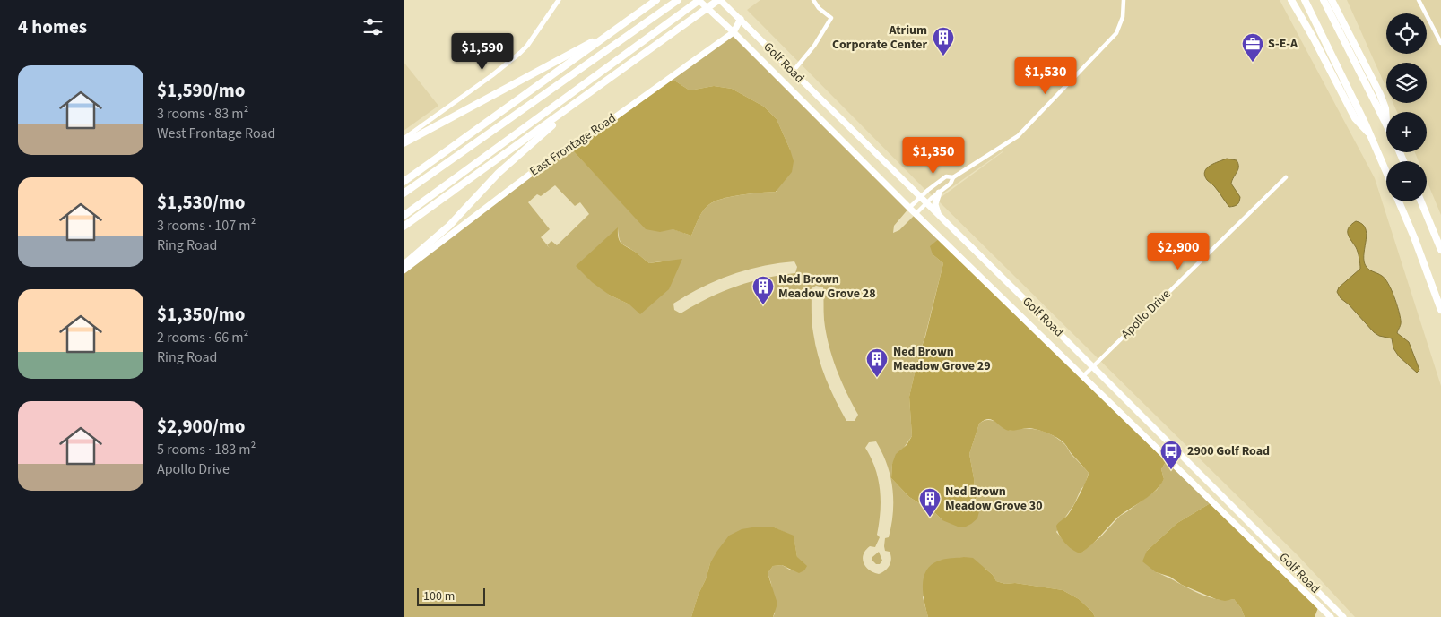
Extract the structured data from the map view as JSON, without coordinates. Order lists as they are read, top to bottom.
{
  "streets": {
    "main road": ["Golf Road", "East Frontage Road"],
    "street": ["Apollo Drive"]
  },
  "crossings": [
    ["Golf Road", "East Frontage Road"],
    ["Golf Road", "Apollo Drive"]
  ],
  "places": {
    "building": [
      "Atrium Corporate Center",
      "Ned Brown Meadow Grove 28",
      "Ned Brown Meadow Grove 29",
      "Ned Brown Meadow Grove 30"
    ],
    "office": ["S-E-A"],
    "bus stop": ["2900 Golf Road"]
  },
  "scale_bar": "100 m",
  "page": {
    "heading": "4 homes",
    "map_buttons": ["+", "−"],
    "price": [
      "$1,590",
      "$1,530",
      "$1,350",
      "$2,900"
    ],
    "list": [
      {
        "name": "$1,590/mo",
        "note": "3 rooms · 83 m² · West Frontage Road"
      },
      {
        "name": "$1,530/mo",
        "note": "3 rooms · 107 m² · Ring Road"
      },
      {
        "name": "$1,350/mo",
        "note": "2 rooms · 66 m² · Ring Road"
      },
      {
        "name": "$2,900/mo",
        "note": "5 rooms · 183 m² · Apollo Drive"
      }
    ],
    "scale": "100 m"
  }
}
